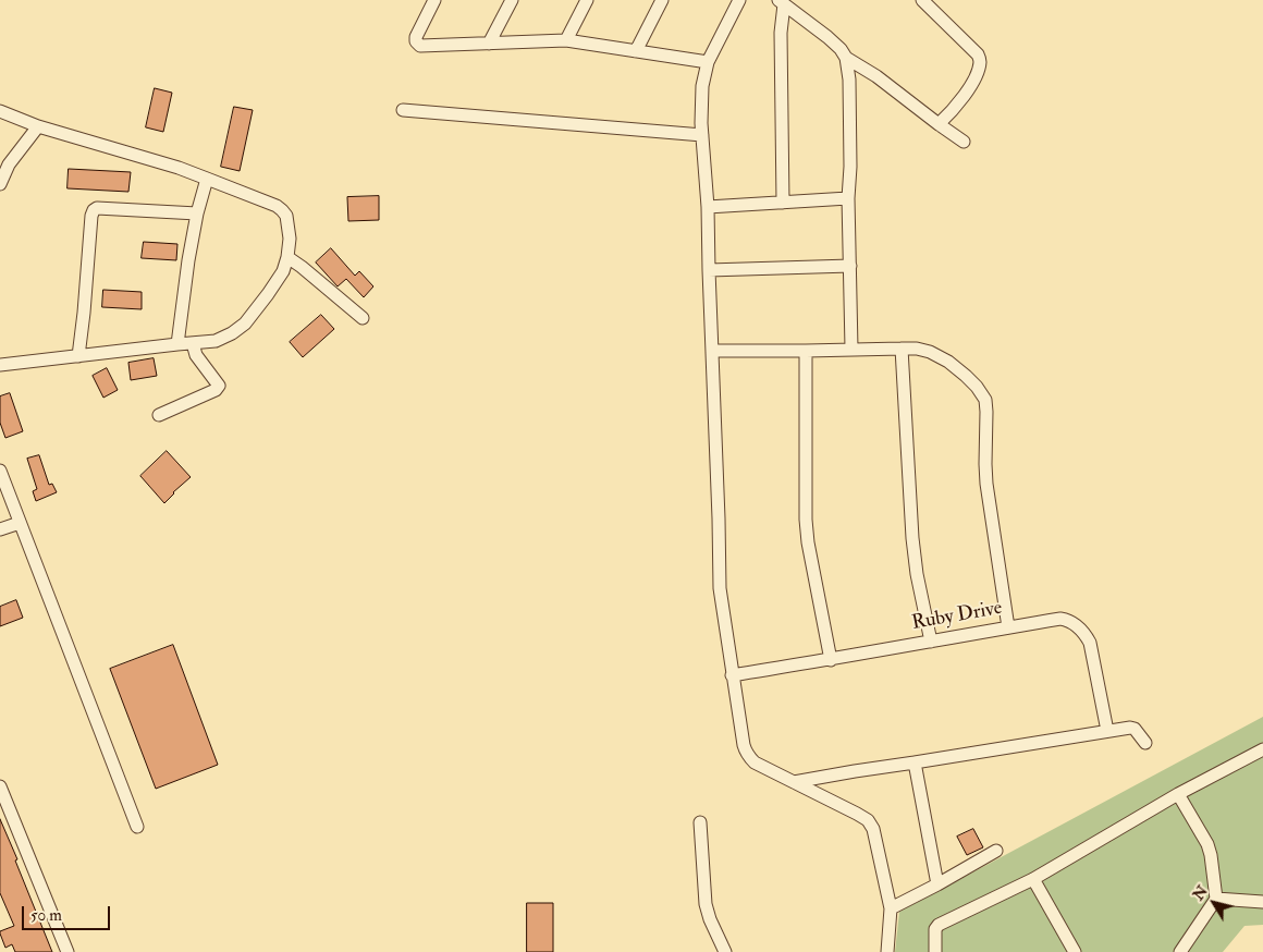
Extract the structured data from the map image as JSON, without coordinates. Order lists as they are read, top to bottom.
{
  "streets": {
    "street": ["Ruby Drive"]
  },
  "scale_bar": "50 m",
  "north": "top left"
}
